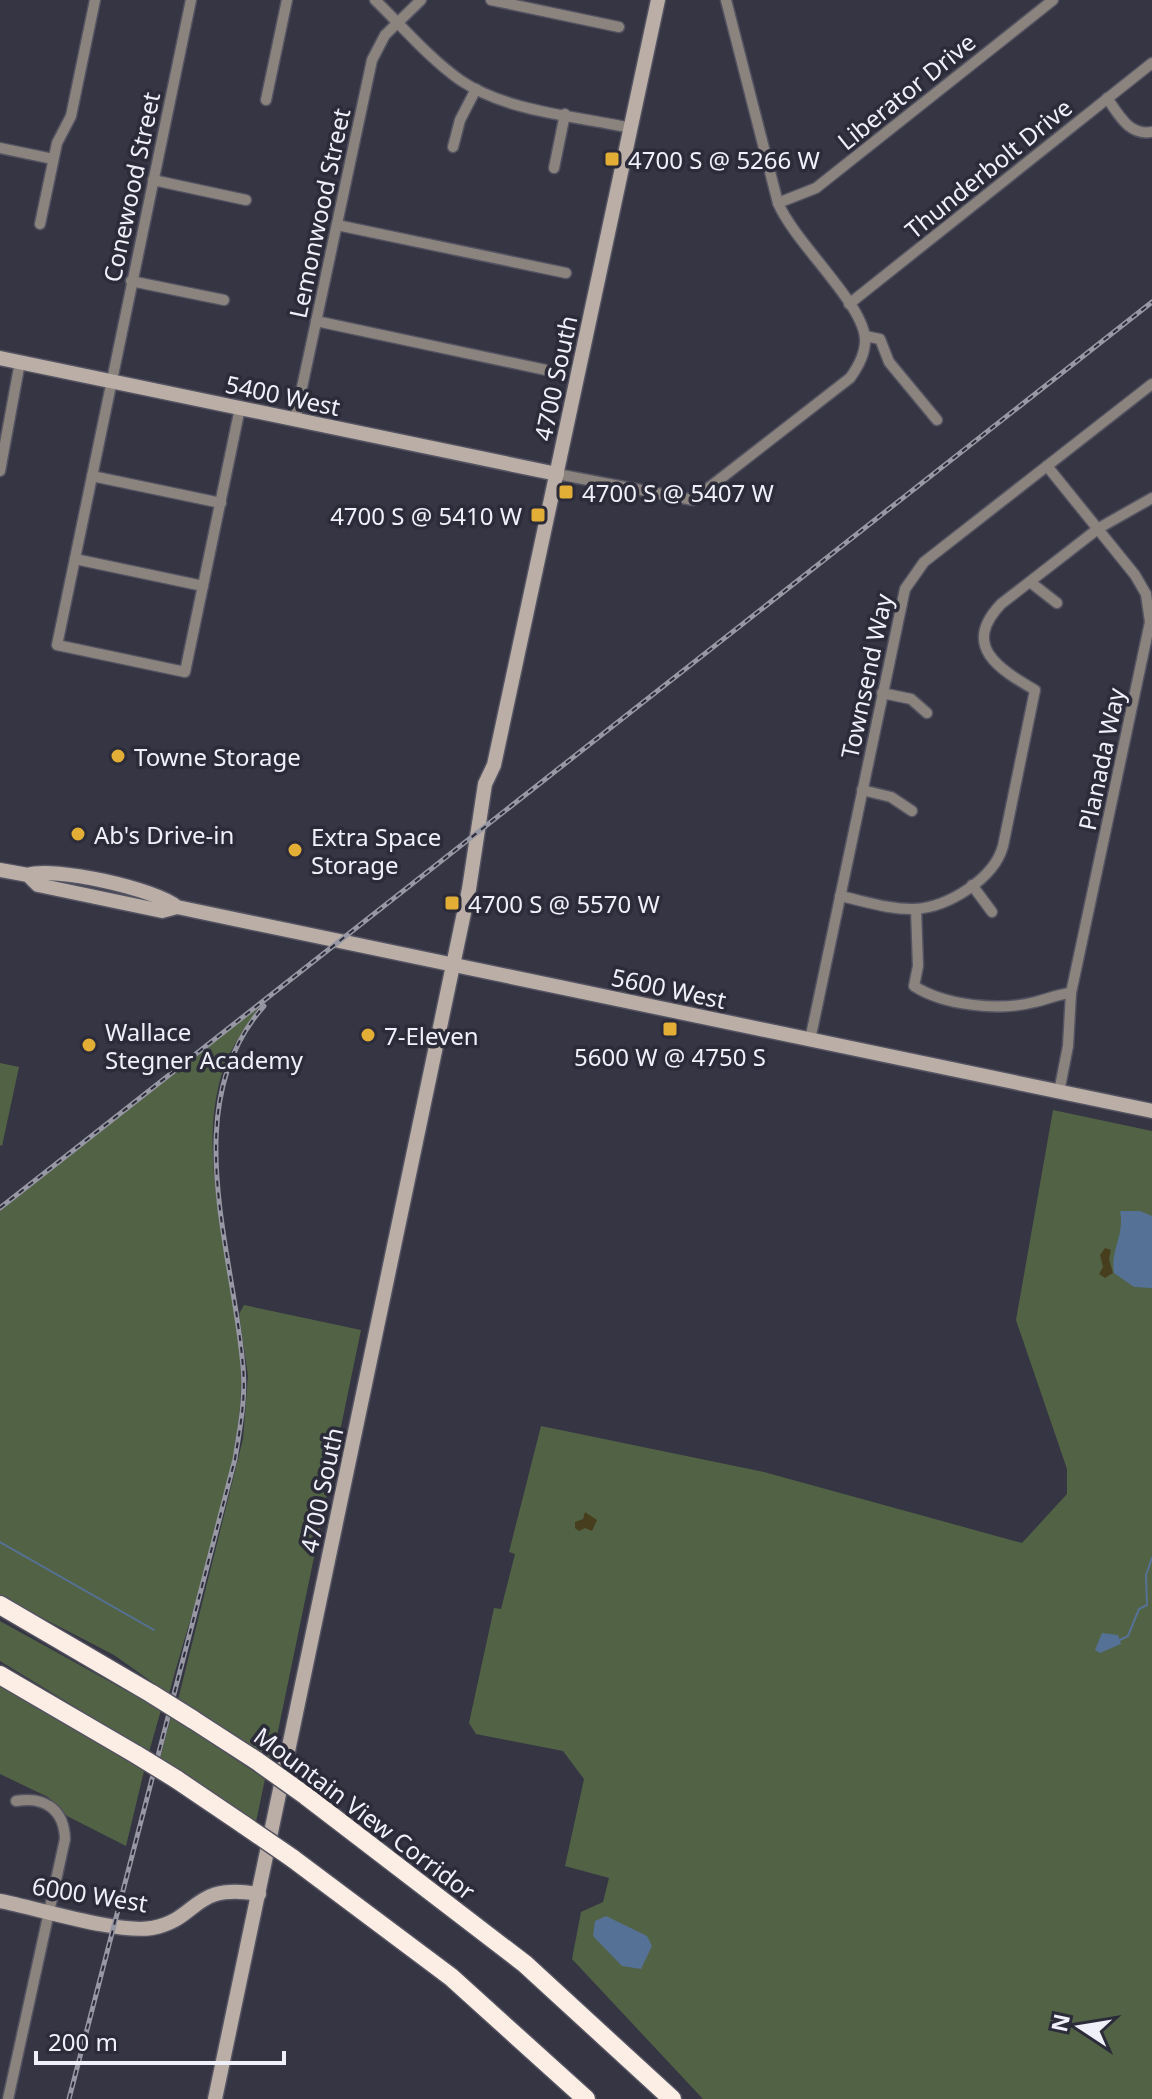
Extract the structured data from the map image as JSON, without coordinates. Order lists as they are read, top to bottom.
{
  "streets": {
    "highway": ["Mountain View Corridor"],
    "main road": [
      "4700 South",
      "5400 West",
      "5600 West",
      "6000 West"
    ],
    "street": [
      "Liberator Drive",
      "Thunderbolt Drive",
      "Conewood Street",
      "Lemonwood Street",
      "Townsend Way",
      "Planada Way"
    ]
  },
  "crossings": [
    ["Conewood Street", "5400 West"],
    ["Lemonwood Street", "5400 West"],
    ["4700 South", "5400 West"],
    ["4700 South", "5600 West"],
    ["4700 South", "6000 West"],
    ["Townsend Way", "Planada Way"],
    ["Townsend Way", "5600 West"],
    ["Planada Way", "5600 West"]
  ],
  "places": {
    "transit": [
      "4700 S @ 5266 W",
      "4700 S @ 5407 W",
      "4700 S @ 5410 W",
      "4700 S @ 5570 W",
      "5600 W @ 4750 S"
    ],
    "other": [
      "Towne Storage",
      "Ab's Drive-in",
      "Extra Space Storage",
      "7-Eleven",
      "Wallace Stegner Academy"
    ]
  },
  "scale_bar": "200 m",
  "north": "left"
}
